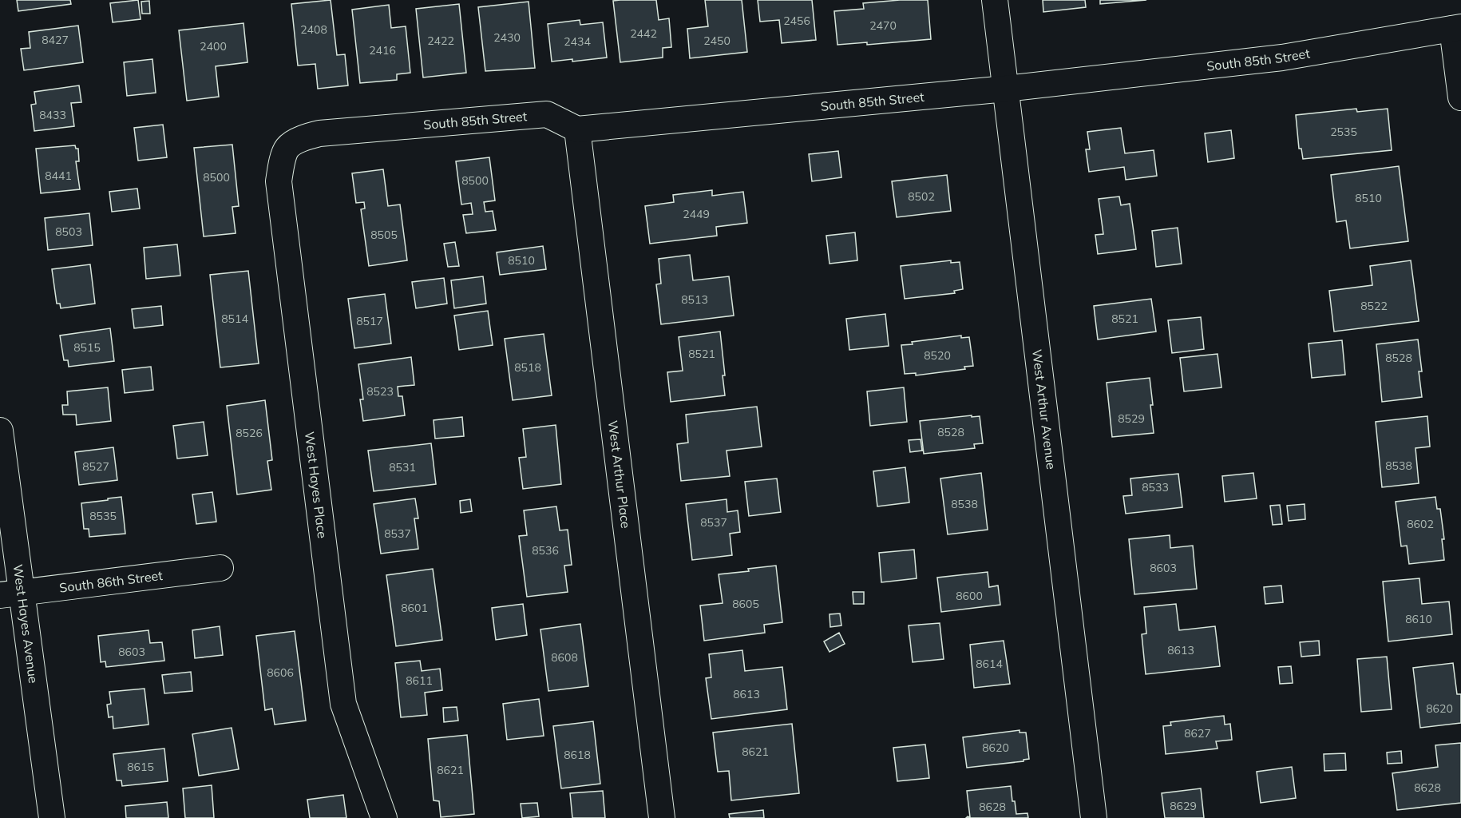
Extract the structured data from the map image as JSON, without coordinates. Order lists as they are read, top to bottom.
{
  "streets": {
    "street": [
      "South 85th Street",
      "West Arthur Avenue",
      "West Arthur Place",
      "West Hayes Place",
      "South 86th Street",
      "West Hayes Avenue"
    ]
  },
  "crossings": [
    ["South 85th Street", "West Arthur Avenue"],
    ["South 85th Street", "West Arthur Place"],
    ["South 85th Street", "West Hayes Place"],
    ["South 86th Street", "West Hayes Avenue"]
  ],
  "house_numbers": [
    "2456",
    "2470",
    "2408",
    "2442",
    "2430",
    "8427",
    "2422",
    "2450",
    "2434",
    "2400",
    "2416",
    "8433",
    "2535",
    "8441",
    "8500",
    "8500",
    "8502",
    "8510",
    "2449",
    "8503",
    "8505",
    "8510",
    "8513",
    "8522",
    "8514",
    "8521",
    "8517",
    "8515",
    "8521",
    "8520",
    "8528",
    "8518",
    "8523",
    "8529",
    "8528",
    "8526",
    "8538",
    "8527",
    "8531",
    "8533",
    "8538",
    "8535",
    "8537",
    "8602",
    "8537",
    "8536",
    "8603",
    "8600",
    "8605",
    "8601",
    "8610",
    "8613",
    "8603",
    "8608",
    "8614",
    "8606",
    "8611",
    "8613",
    "8620",
    "8627",
    "8620",
    "8621",
    "8618",
    "8615",
    "8621",
    "8628",
    "8629",
    "8628"
  ]
}
